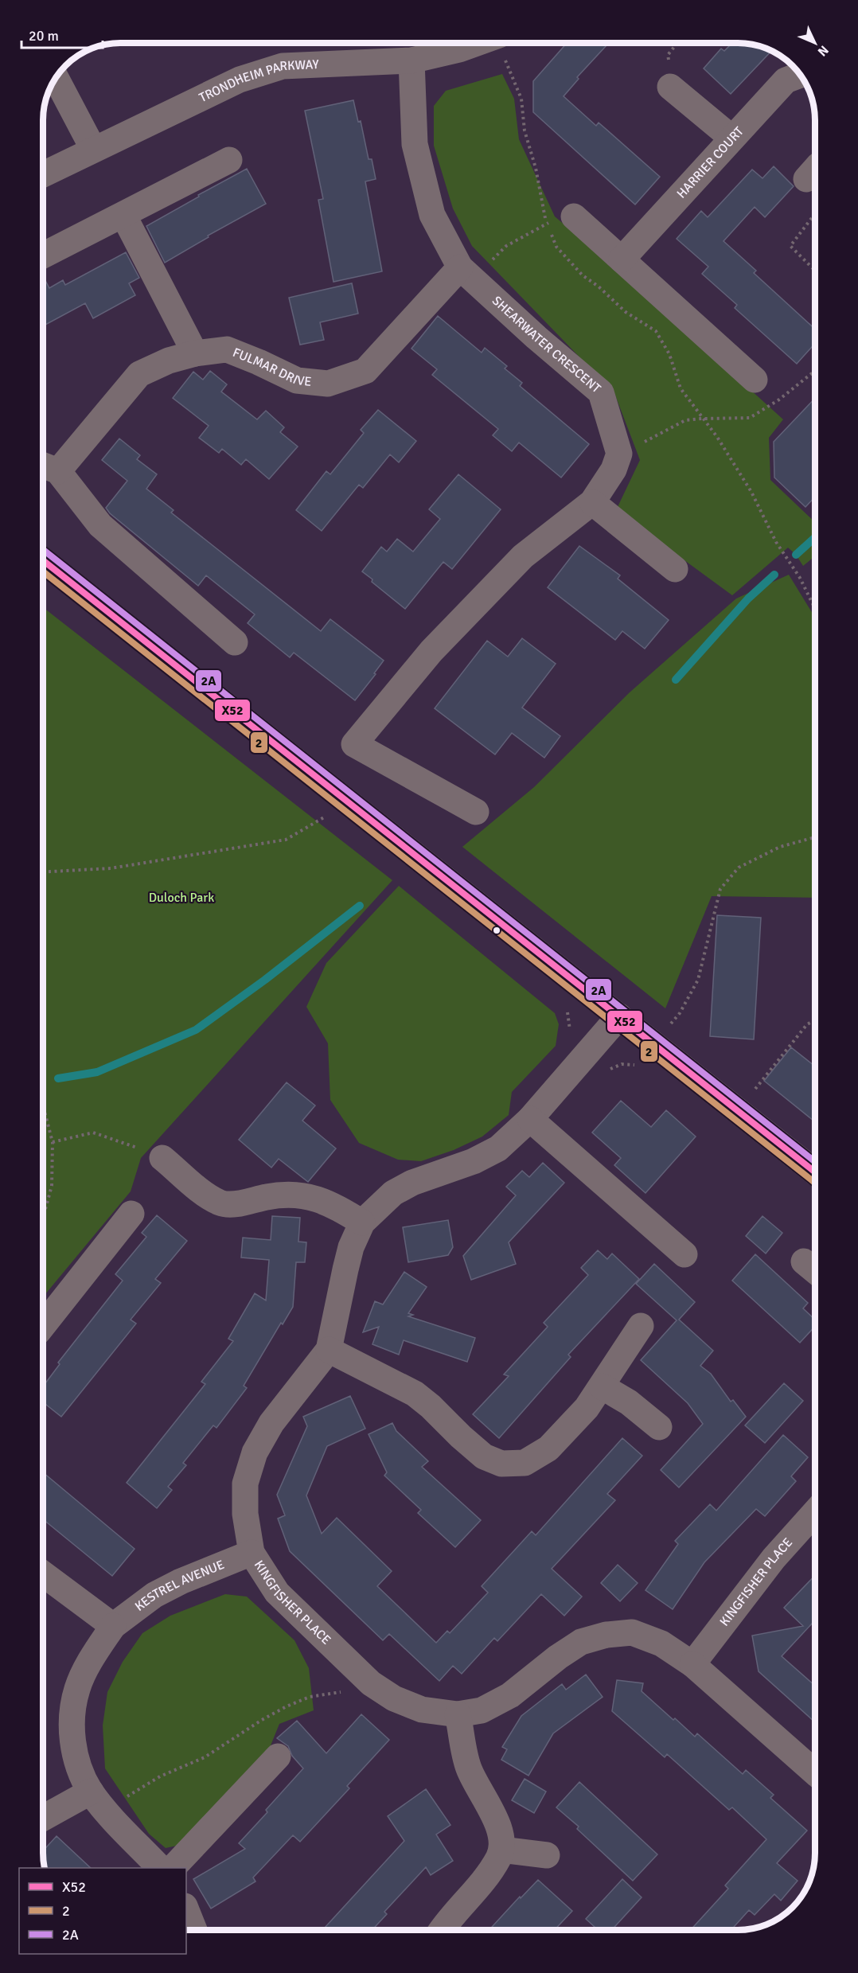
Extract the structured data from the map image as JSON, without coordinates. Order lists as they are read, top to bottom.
{
  "streets": {
    "street": [
      "TRONDHEIM PARKWAY",
      "HARRIER COURT",
      "SHEARWATER CRESCENT",
      "FULMAR DRIVE",
      "KINGFISHER PLACE",
      "KESTREL AVENUE"
    ]
  },
  "crossings": [
    ["TRONDHEIM PARKWAY", "SHEARWATER CRESCENT"],
    ["SHEARWATER CRESCENT", "FULMAR DRIVE"],
    ["KINGFISHER PLACE", "KESTREL AVENUE"]
  ],
  "parks": ["Duloch Park"],
  "lines": ["transit line 2A", "transit line X52", "transit line 2"],
  "legend": ["X52", "2", "2A"],
  "scale_bar": "20 m",
  "north": "bottom right"
}
